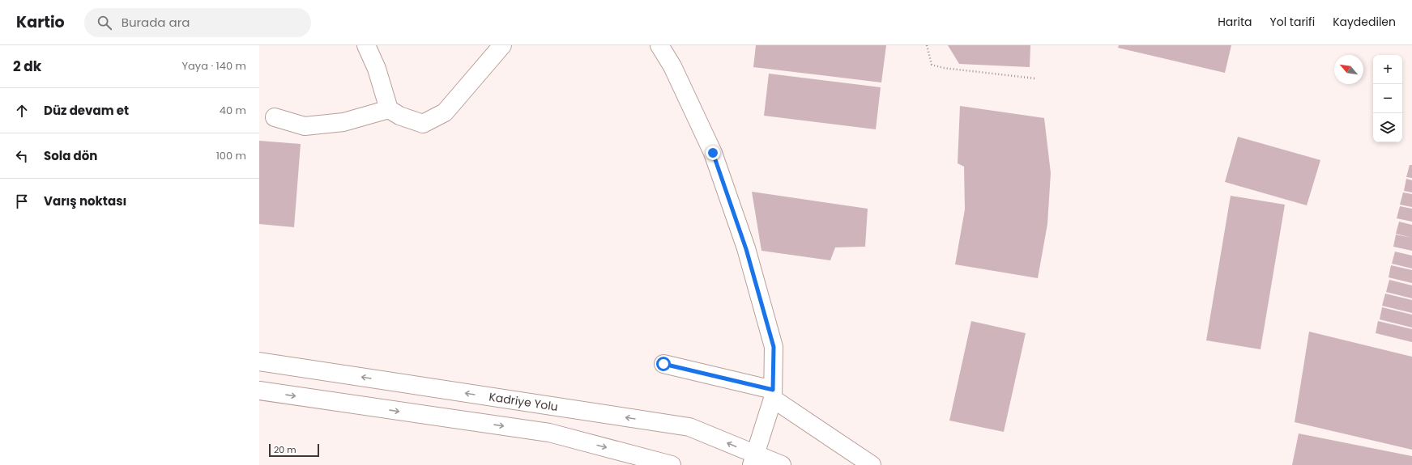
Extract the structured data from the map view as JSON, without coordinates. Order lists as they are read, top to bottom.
{
  "streets": {
    "main road": ["Kadriye Yolu"]
  },
  "scale_bar": "20 m",
  "north": "top left",
  "page": {
    "header": "Kartio",
    "search": "Burada ara",
    "nav": ["Harita", "Yol tarifi", "Kaydedilen"],
    "heading": ["2 dk", "Yaya · 140 m"],
    "map_buttons": ["+", "−"],
    "list": [
      ["Düz devam et", "40 m"],
      ["Sola dön", "100 m"],
      "Varış noktası"
    ],
    "scale": "20 m"
  }
}
